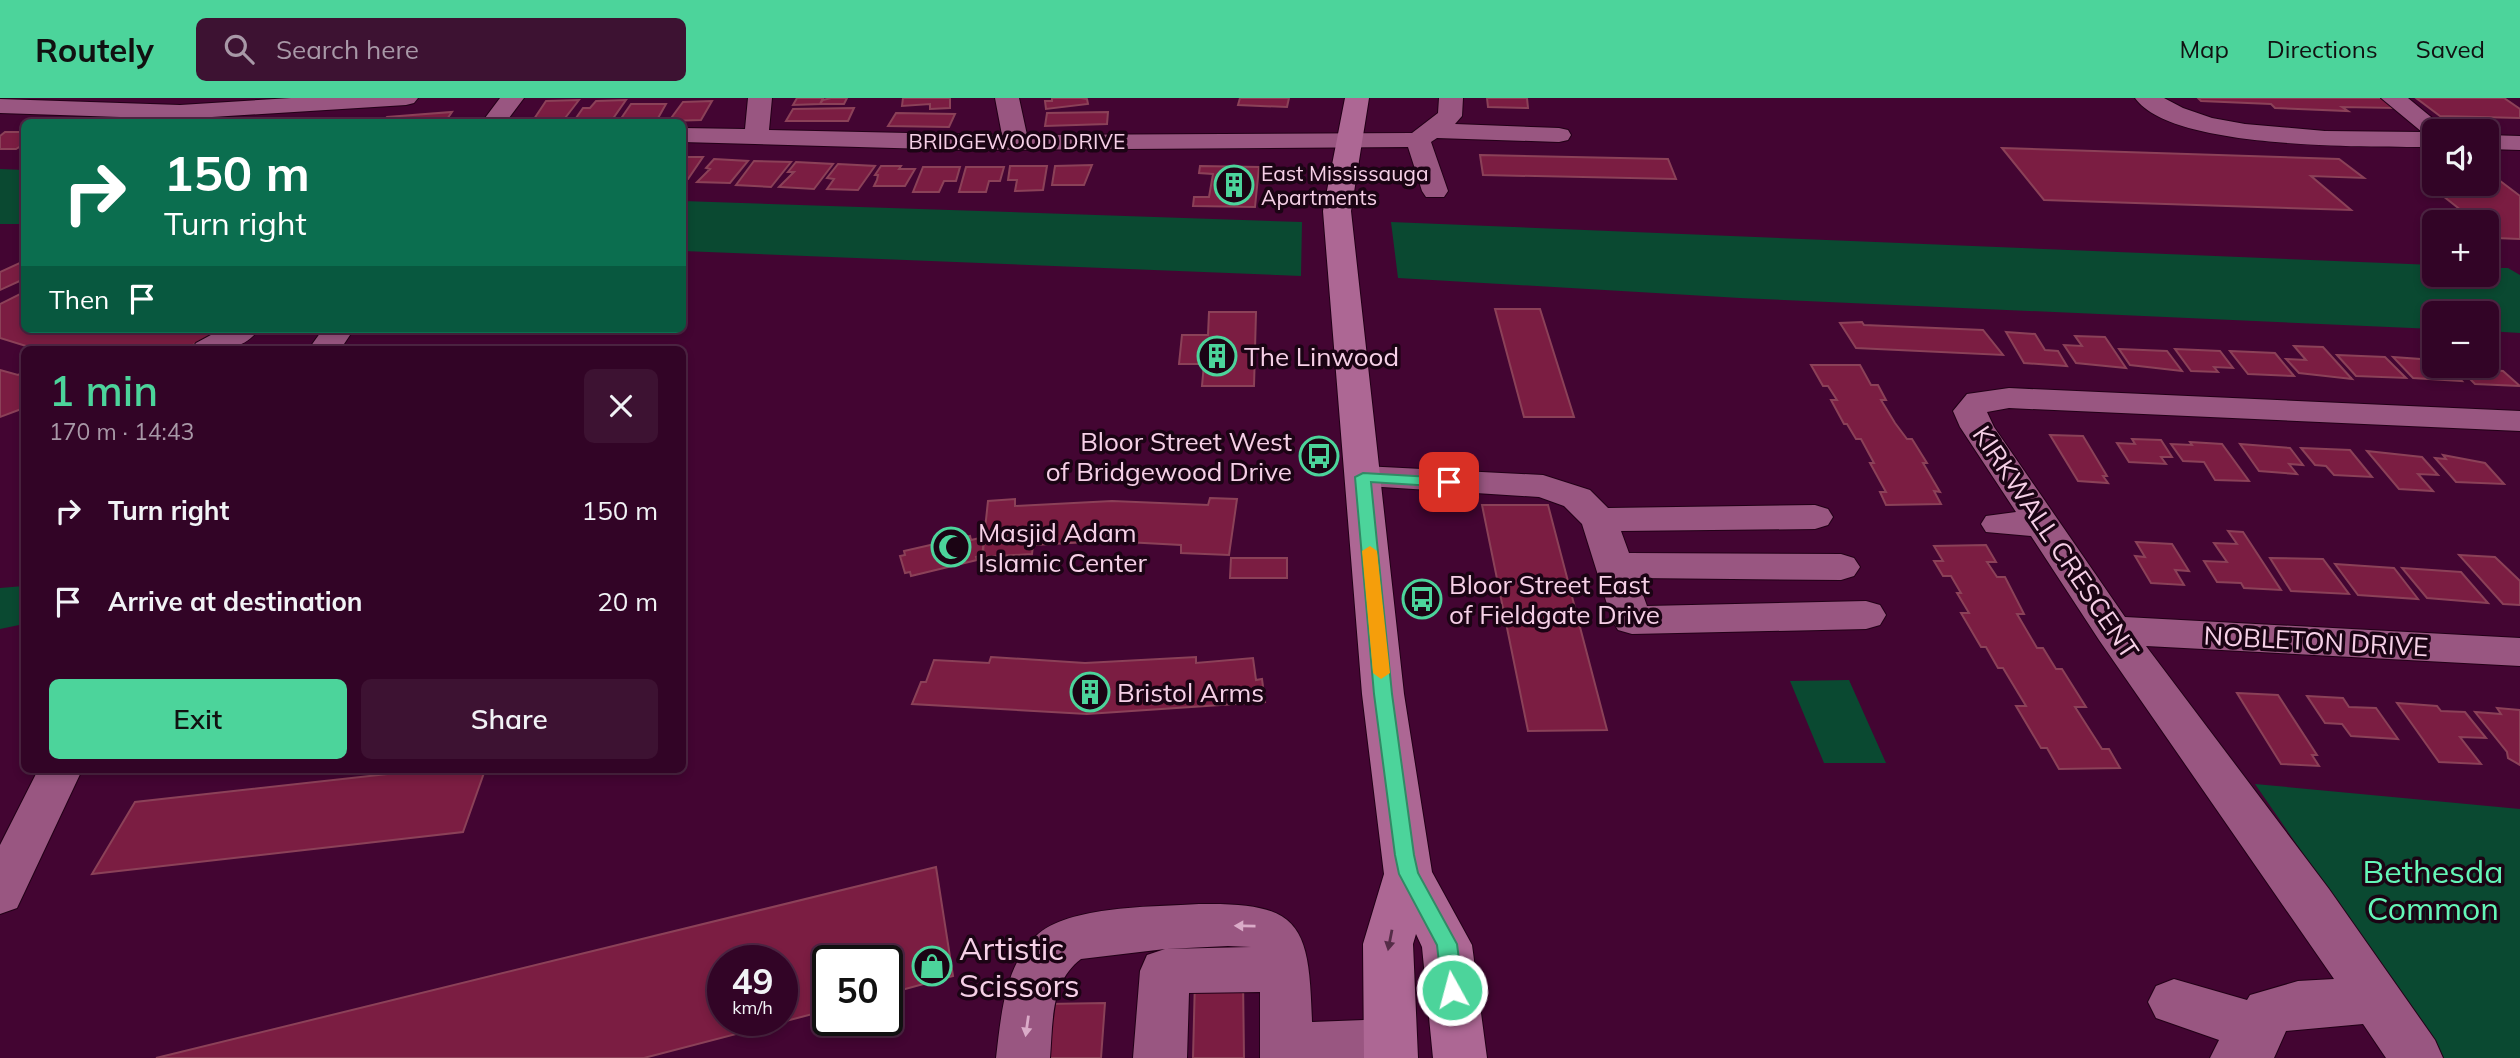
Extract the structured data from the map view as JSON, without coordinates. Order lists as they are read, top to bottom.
{
  "streets": {
    "street": ["BRIDGEWOOD DRIVE", "KIRKWALL CRESCENT", "NOBLETON DRIVE"]
  },
  "crossings": [
    ["KIRKWALL CRESCENT", "NOBLETON DRIVE"]
  ],
  "parks": ["Bethesda Common"],
  "places": {
    "building": ["East Mississauga Apartments", "The Linwood", "Bristol Arms"],
    "bus stop": ["Bloor Street West of Bridgewood Drive", "Bloor Street East of Fieldgate Drive"],
    "mosque": ["Masjid Adam Islamic Center"],
    "shop": ["Artistic Scissors"]
  },
  "page": {
    "header": "Routely",
    "search": "Search here",
    "nav": ["Map", "Directions", "Saved"],
    "map_buttons": ["+", "−"],
    "turn": ["150 m", "Turn right"],
    "then": "Then",
    "heading": ["1 min", "170 m · 14:43"],
    "list": [
      {
        "name": "Turn right",
        "value": "150 m"
      },
      {
        "name": "Arrive at destination",
        "value": "20 m"
      }
    ],
    "buttons": ["Exit", "Share"],
    "speed": "49 km/h",
    "limit": "50"
  }
}
